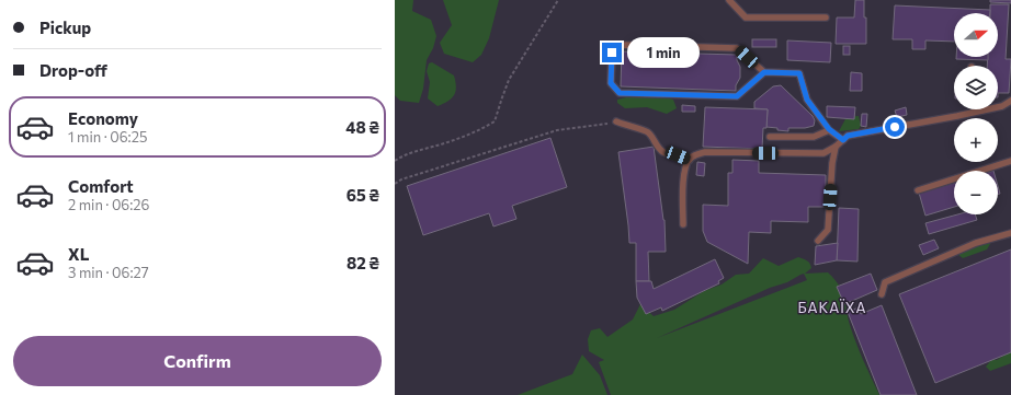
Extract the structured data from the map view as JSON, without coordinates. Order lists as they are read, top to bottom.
{
  "districts": ["БАКАЇХА"],
  "north": "right",
  "page": {
    "banner": ["Pickup", "Drop-off"],
    "map_buttons": ["+", "−"],
    "bubble": "1 min",
    "list": [
      {
        "name": "Economy",
        "note": "1 min · 06:25",
        "value": "48 ₴"
      },
      {
        "name": "Comfort",
        "note": "2 min · 06:26",
        "value": "65 ₴"
      },
      {
        "name": "XL",
        "note": "3 min · 06:27",
        "value": "82 ₴"
      }
    ],
    "buttons": "Confirm"
  }
}
